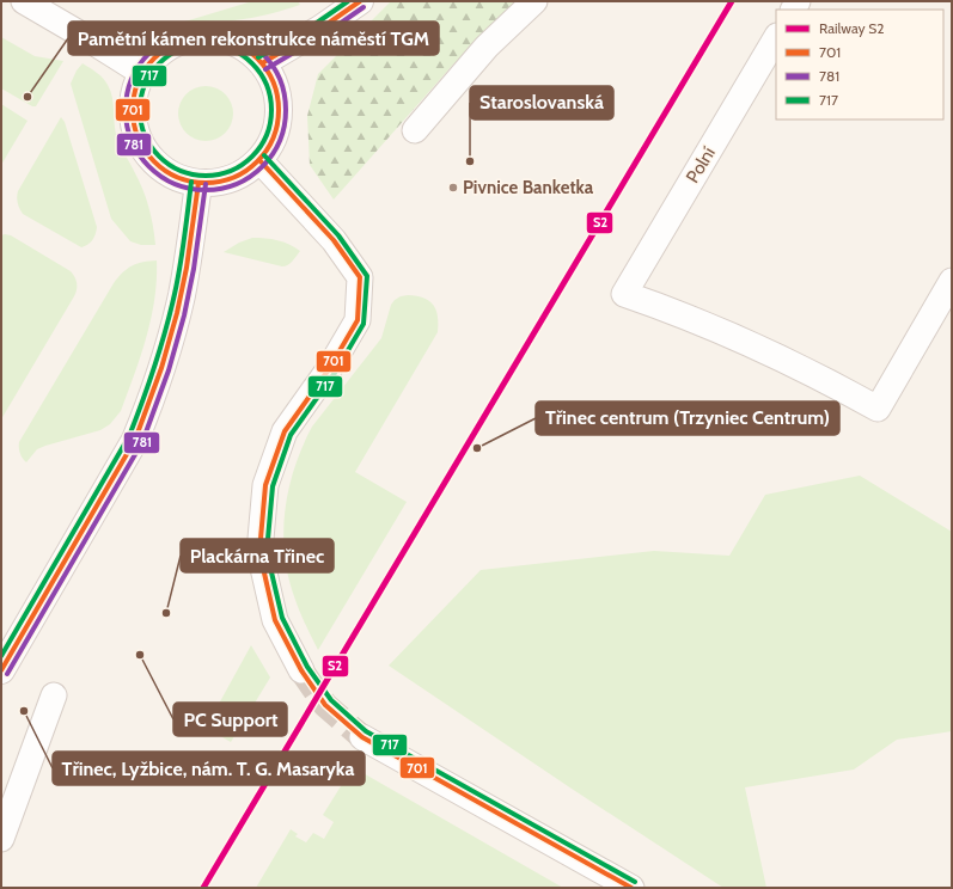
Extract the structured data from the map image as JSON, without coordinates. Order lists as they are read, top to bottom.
{
  "streets": {
    "street": ["Polní"]
  },
  "places": [
    "Pamětní kámen rekonstrukce náměstí TGM",
    "Staroslovanská",
    "Pivnice Banketka",
    "Třinec centrum (Trzyniec Centrum)",
    "Plackárna Třinec",
    "PC Support",
    "Třinec, Lyžbice, nám. T. G. Masaryka"
  ],
  "lines": [
    "rail line S2",
    "transit line 701",
    "transit line 717",
    "transit line 781"
  ],
  "legend": [
    "Railway S2",
    "701",
    "781",
    "717"
  ]
}
